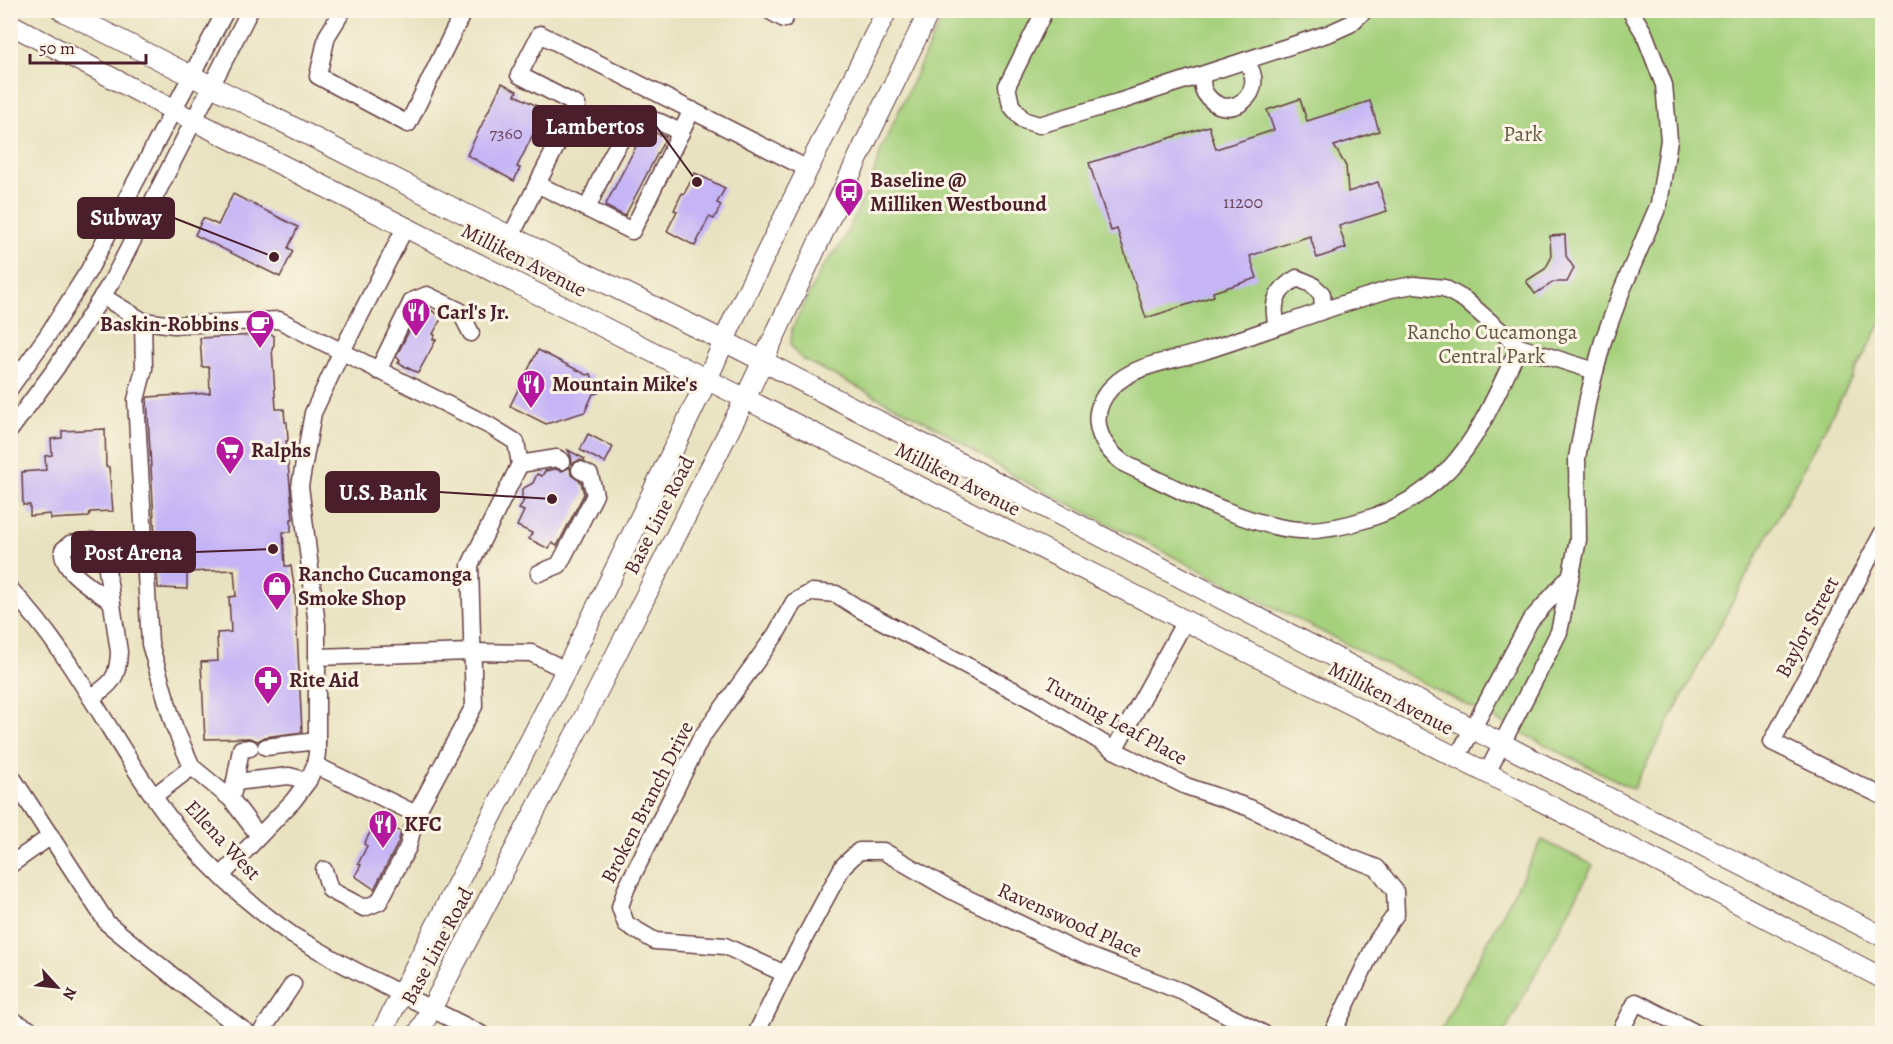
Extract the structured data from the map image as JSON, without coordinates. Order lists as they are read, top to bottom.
{
  "streets": {
    "main road": ["Milliken Avenue", "Base Line Road"],
    "street": [
      "Baylor Street",
      "Turning Leaf Place",
      "Broken Branch Drive",
      "Ellena West",
      "Ravenswood Place"
    ]
  },
  "crossings": [
    ["Milliken Avenue", "Base Line Road"],
    ["Base Line Road", "Ellena West"],
    ["Turning Leaf Place", "Broken Branch Drive"],
    ["Broken Branch Drive", "Ravenswood Place"]
  ],
  "parks": ["Park", "Rancho Cucamonga Central Park"],
  "places": {
    "other": [
      "Lambertos",
      "Subway",
      "U.S. Bank",
      "Post Arena"
    ],
    "bus stop": ["Baseline @ Milliken Westbound"],
    "restaurant": ["Carl's Jr.", "Mountain Mike's", "KFC"],
    "cafe": ["Baskin-Robbins"],
    "supermarket": ["Ralphs"],
    "shop": ["Rancho Cucamonga Smoke Shop"],
    "pharmacy": ["Rite Aid"]
  },
  "house_numbers": ["7360", "11200"],
  "scale_bar": "50 m",
  "north": "bottom right"
}
